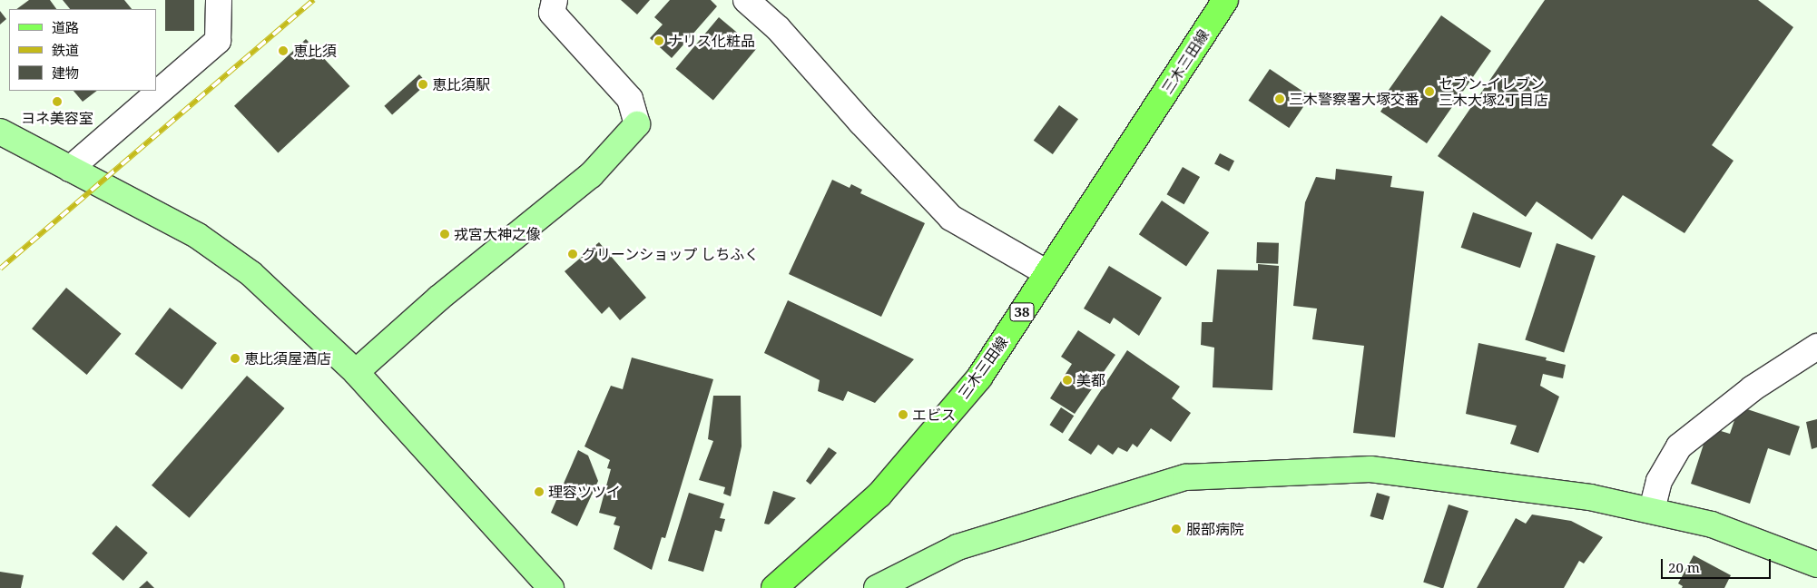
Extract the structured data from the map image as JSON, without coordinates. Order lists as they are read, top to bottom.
{
  "streets": {
    "main road": ["三木三田線", "38"]
  },
  "places": [
    "ナリス化粧品",
    "恵比須",
    "恵比須駅",
    "セブン-イレブン 三木大塚2丁目店",
    "三木警察署大塚交番",
    "ヨネ美容室",
    "戎宮大神之像",
    "グリーンショップ しちふく",
    "恵比須屋酒店",
    "美都",
    "エビス",
    "理容ツツイ",
    "服部病院"
  ],
  "legend": ["道路", "鉄道", "建物"],
  "scale_bar": "20 m"
}
